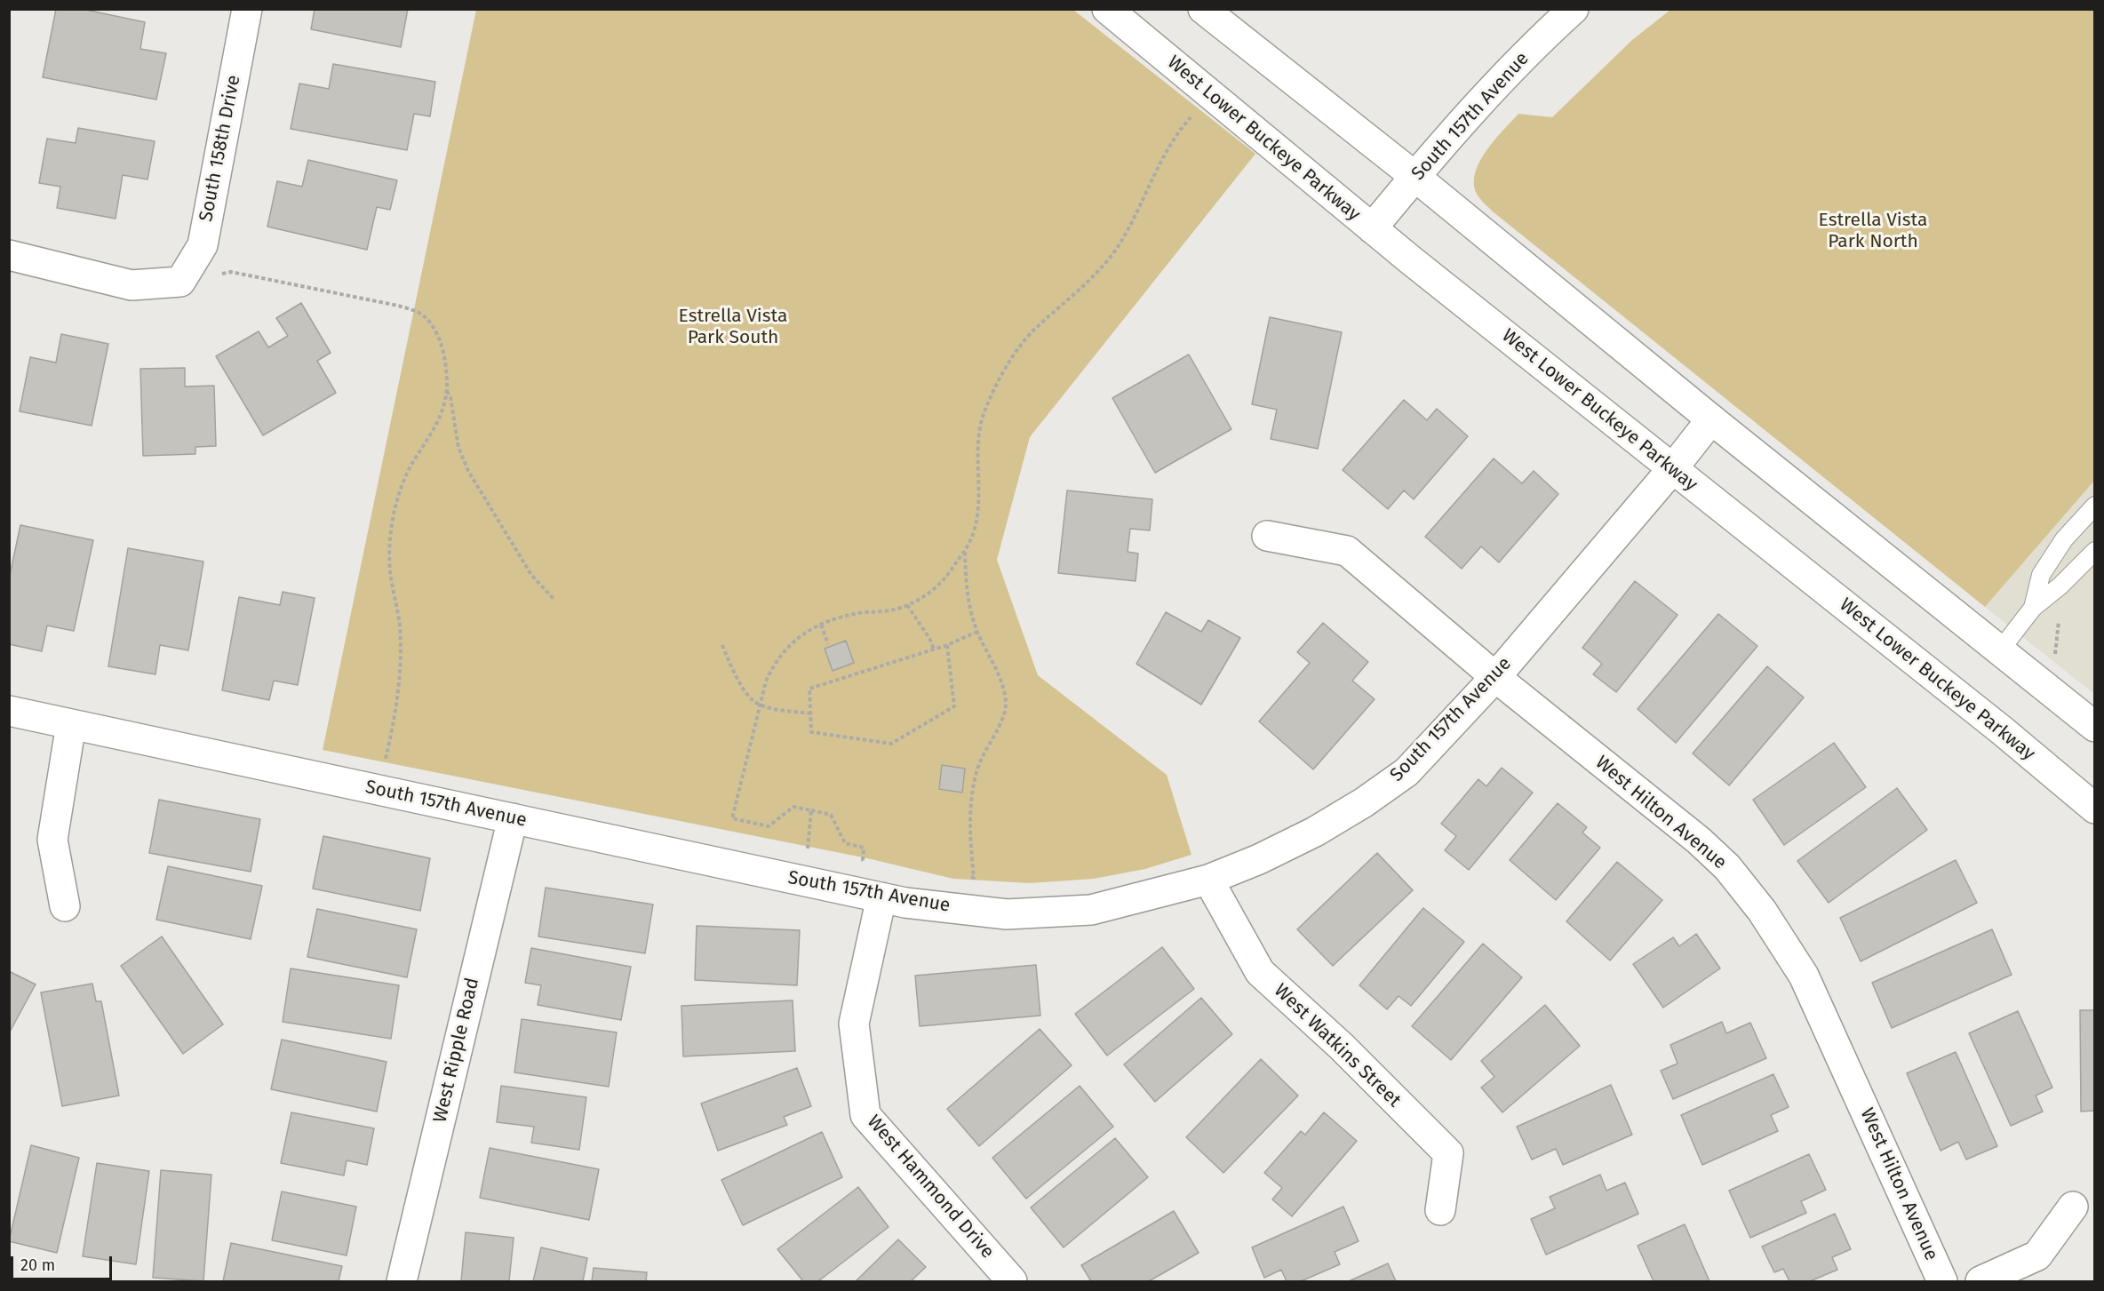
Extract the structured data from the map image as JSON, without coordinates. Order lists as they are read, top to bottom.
{
  "streets": {
    "street": [
      "South 157th Avenue",
      "West Lower Buckeye Parkway",
      "South 158th Drive",
      "West Hilton Avenue",
      "West Watkins Street",
      "West Ripple Road",
      "West Hammond Drive"
    ]
  },
  "crossings": [
    ["South 157th Avenue", "West Lower Buckeye Parkway"],
    ["South 157th Avenue", "West Hilton Avenue"],
    ["South 157th Avenue", "West Watkins Street"],
    ["South 157th Avenue", "West Ripple Road"],
    ["South 157th Avenue", "West Hammond Drive"]
  ],
  "parks": ["Estrella Vista Park North", "Estrella Vista Park South"],
  "scale_bar": "20 m"
}
